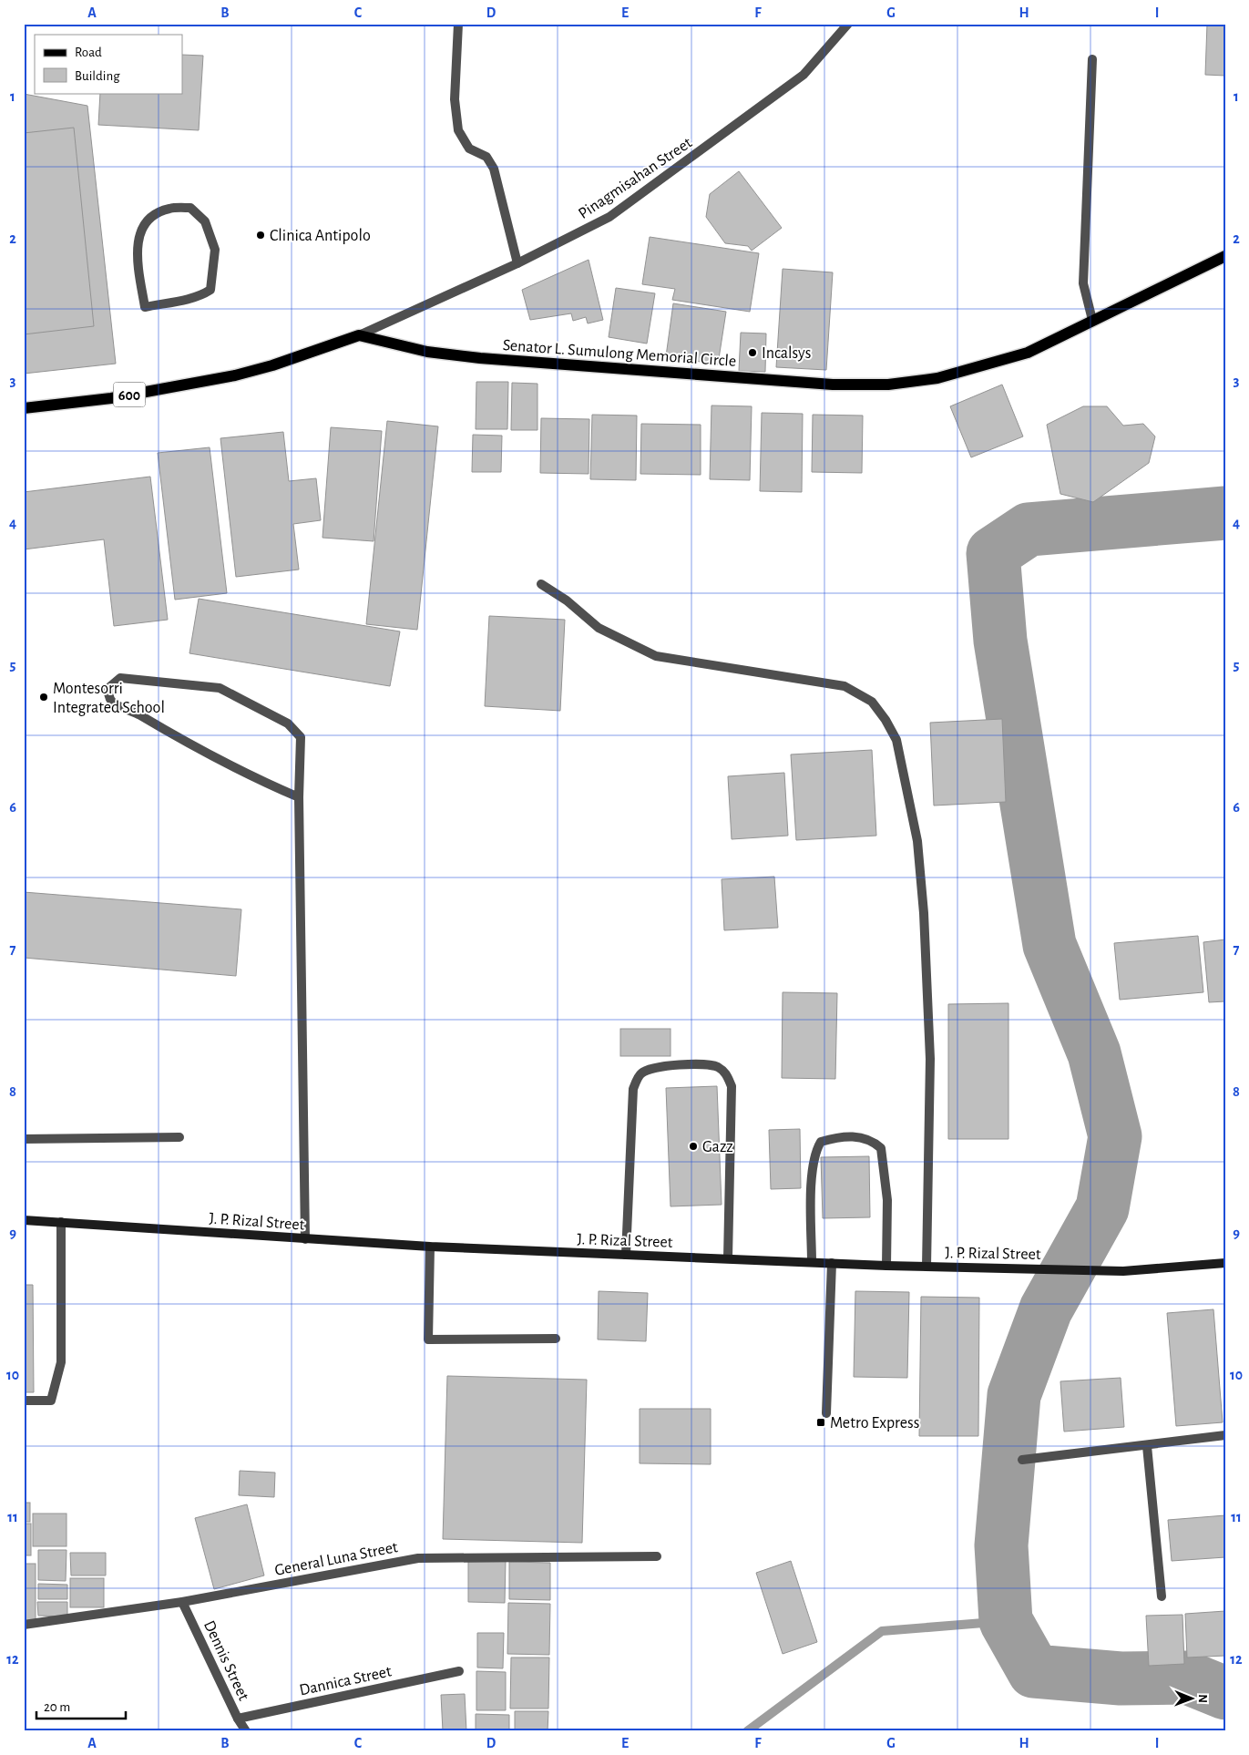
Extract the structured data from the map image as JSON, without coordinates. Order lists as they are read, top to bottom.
{
  "streets": {
    "main road": ["Senator L. Sumulong Memorial Circle", "600", "J. P. Rizal Street"],
    "street": [
      "Pinagmisahan Street",
      "General Luna Street",
      "Dennis Street",
      "Dannica Street"
    ]
  },
  "crossings": [
    ["Pinagmisahan Street", "Senator L. Sumulong Memorial Circle"],
    ["Pinagmisahan Street", "600"],
    ["Senator L. Sumulong Memorial Circle", "600"],
    ["General Luna Street", "Dennis Street"],
    ["Dennis Street", "Dannica Street"]
  ],
  "places": {
    "other": [
      "Clinica Antipolo",
      "Incalsys",
      "Montesorri Integrated School",
      "Gazz"
    ],
    "transit": ["Metro Express"]
  },
  "legend": ["Road", "Building"],
  "scale_bar": "20 m",
  "north": "right",
  "grid": {
    "columns": [
      "A",
      "B",
      "C",
      "D",
      "E",
      "F",
      "G",
      "H",
      "I"
    ],
    "rows": [
      "1",
      "2",
      "3",
      "4",
      "5",
      "6",
      "7",
      "8",
      "9",
      "10",
      "11",
      "12"
    ]
  }
}
